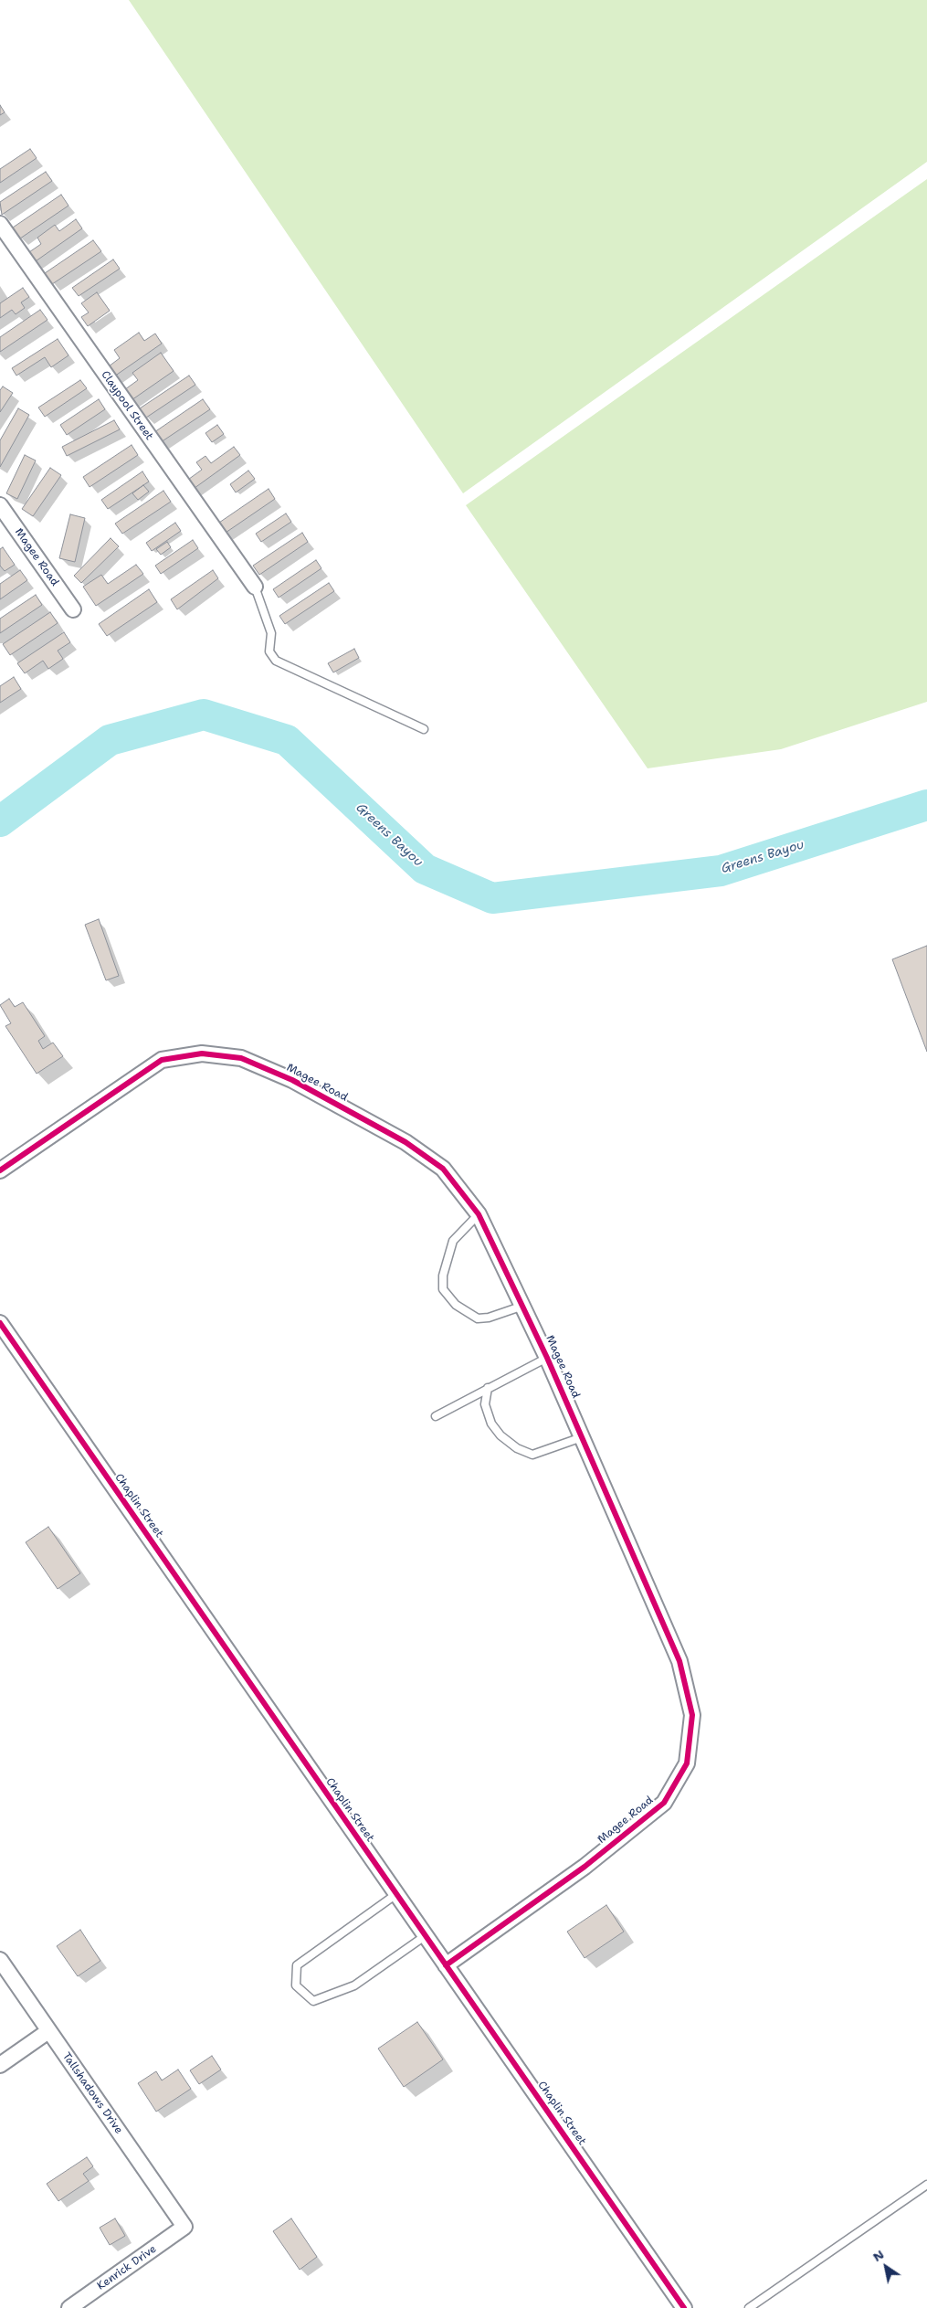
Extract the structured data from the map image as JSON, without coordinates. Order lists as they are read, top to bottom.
{
  "streets": {
    "street": [
      "Claypool Street",
      "Magee Road",
      "Chaplin Street",
      "Tallshadows Drive",
      "Kenrick Drive"
    ]
  },
  "crossings": [
    ["Magee Road", "Chaplin Street"],
    ["Tallshadows Drive", "Kenrick Drive"]
  ],
  "water": ["Greens Bayou"],
  "north": "top left"
}
